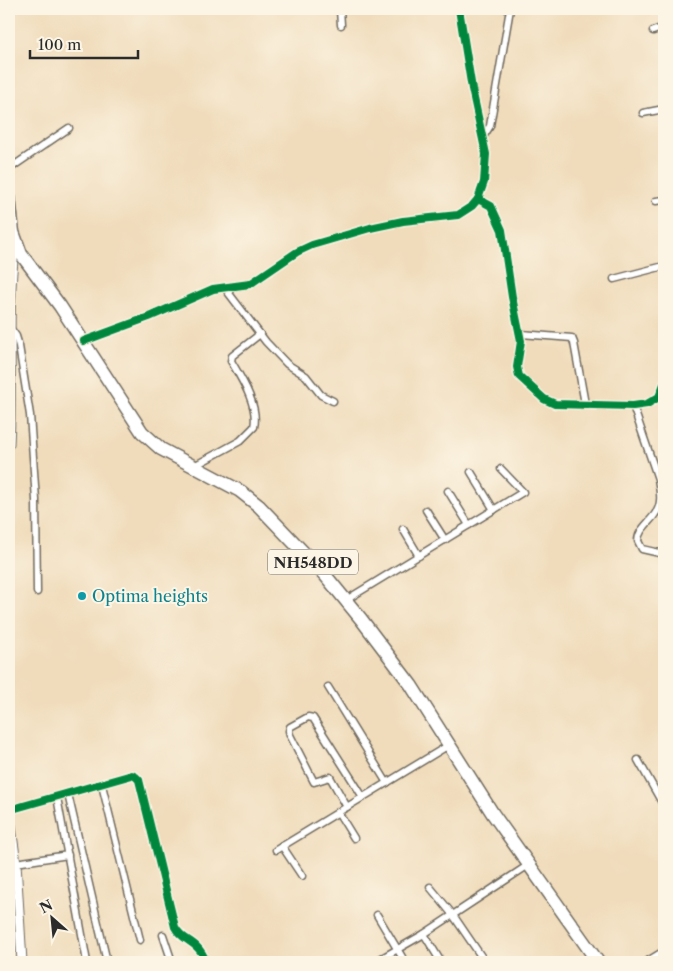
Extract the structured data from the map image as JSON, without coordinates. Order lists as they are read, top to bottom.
{
  "streets": {
    "highway": ["NH548DD"]
  },
  "places": ["Optima heights"],
  "scale_bar": "100 m",
  "north": "top left"
}
